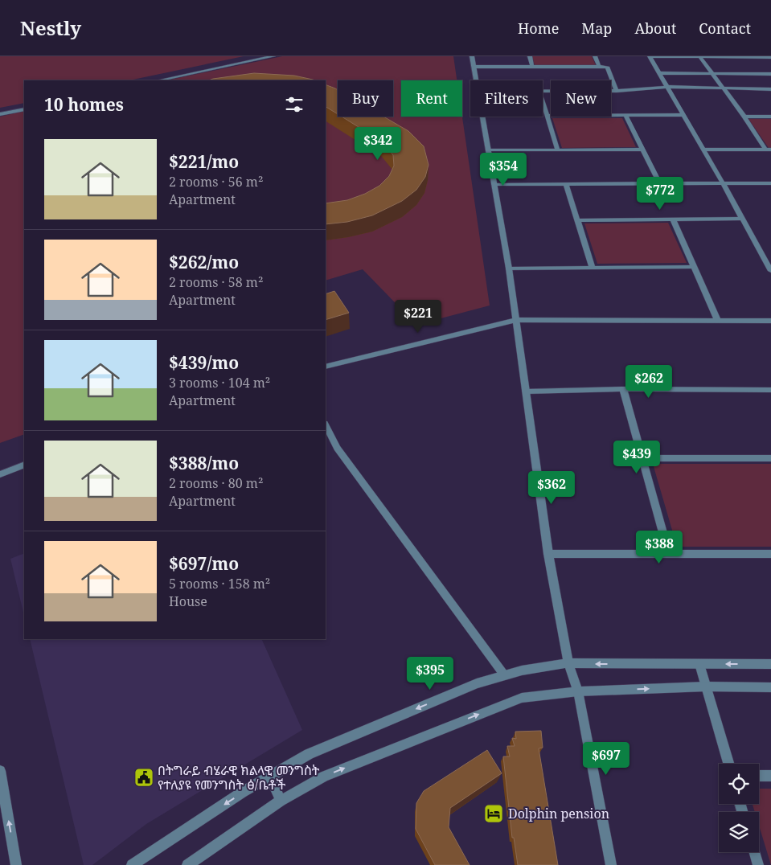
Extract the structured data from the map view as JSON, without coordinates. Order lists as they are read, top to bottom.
{
  "places": {
    "public building": ["በትግራይ ብሄራዊ ክልላዊ መንግስት የተለያዩ የመንግስት ፅ/ቤቶች"],
    "hotel": ["Dolphin pension"]
  },
  "page": {
    "header": "Nestly",
    "nav": [
      "Home",
      "Map",
      "About",
      "Contact"
    ],
    "chip": [
      "Buy",
      "Rent",
      "Filters",
      "New"
    ],
    "heading": "10 homes",
    "price": [
      "$342",
      "$354",
      "$772",
      "$221",
      "$262",
      "$439",
      "$362",
      "$388",
      "$395",
      "$697"
    ],
    "list": [
      {
        "name": "$221/mo",
        "note": "2 rooms · 56 m² · Apartment"
      },
      {
        "name": "$262/mo",
        "note": "2 rooms · 58 m² · Apartment"
      },
      {
        "name": "$439/mo",
        "note": "3 rooms · 104 m² · Apartment"
      },
      {
        "name": "$388/mo",
        "note": "2 rooms · 80 m² · Apartment"
      },
      {
        "name": "$697/mo",
        "note": "5 rooms · 158 m² · House"
      }
    ]
  }
}
